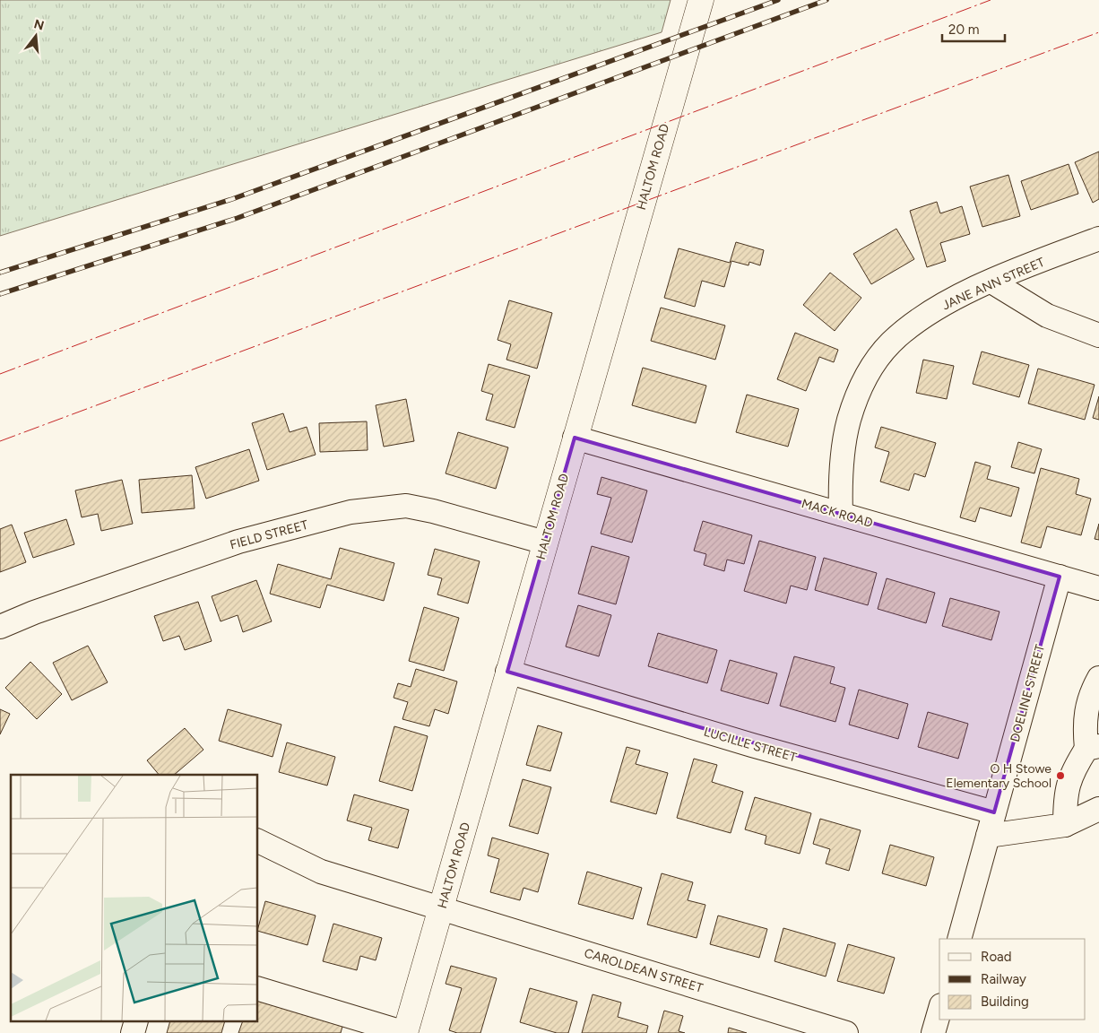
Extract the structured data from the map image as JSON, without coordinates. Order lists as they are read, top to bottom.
{
  "streets": {
    "main road": ["HALTOM ROAD"],
    "street": [
      "JANE ANN STREET",
      "MACK ROAD",
      "FIELD STREET",
      "DOELINE STREET",
      "LUCILLE STREET",
      "CAROLDEAN STREET"
    ]
  },
  "crossings": [
    ["HALTOM ROAD", "MACK ROAD"],
    ["HALTOM ROAD", "FIELD STREET"],
    ["HALTOM ROAD", "LUCILLE STREET"],
    ["HALTOM ROAD", "CAROLDEAN STREET"],
    ["JANE ANN STREET", "MACK ROAD"],
    ["MACK ROAD", "DOELINE STREET"],
    ["DOELINE STREET", "LUCILLE STREET"]
  ],
  "places": ["O H Stowe Elementary School"],
  "legend": ["Road", "Railway", "Building"],
  "scale_bar": "20 m",
  "north": "top"
}
